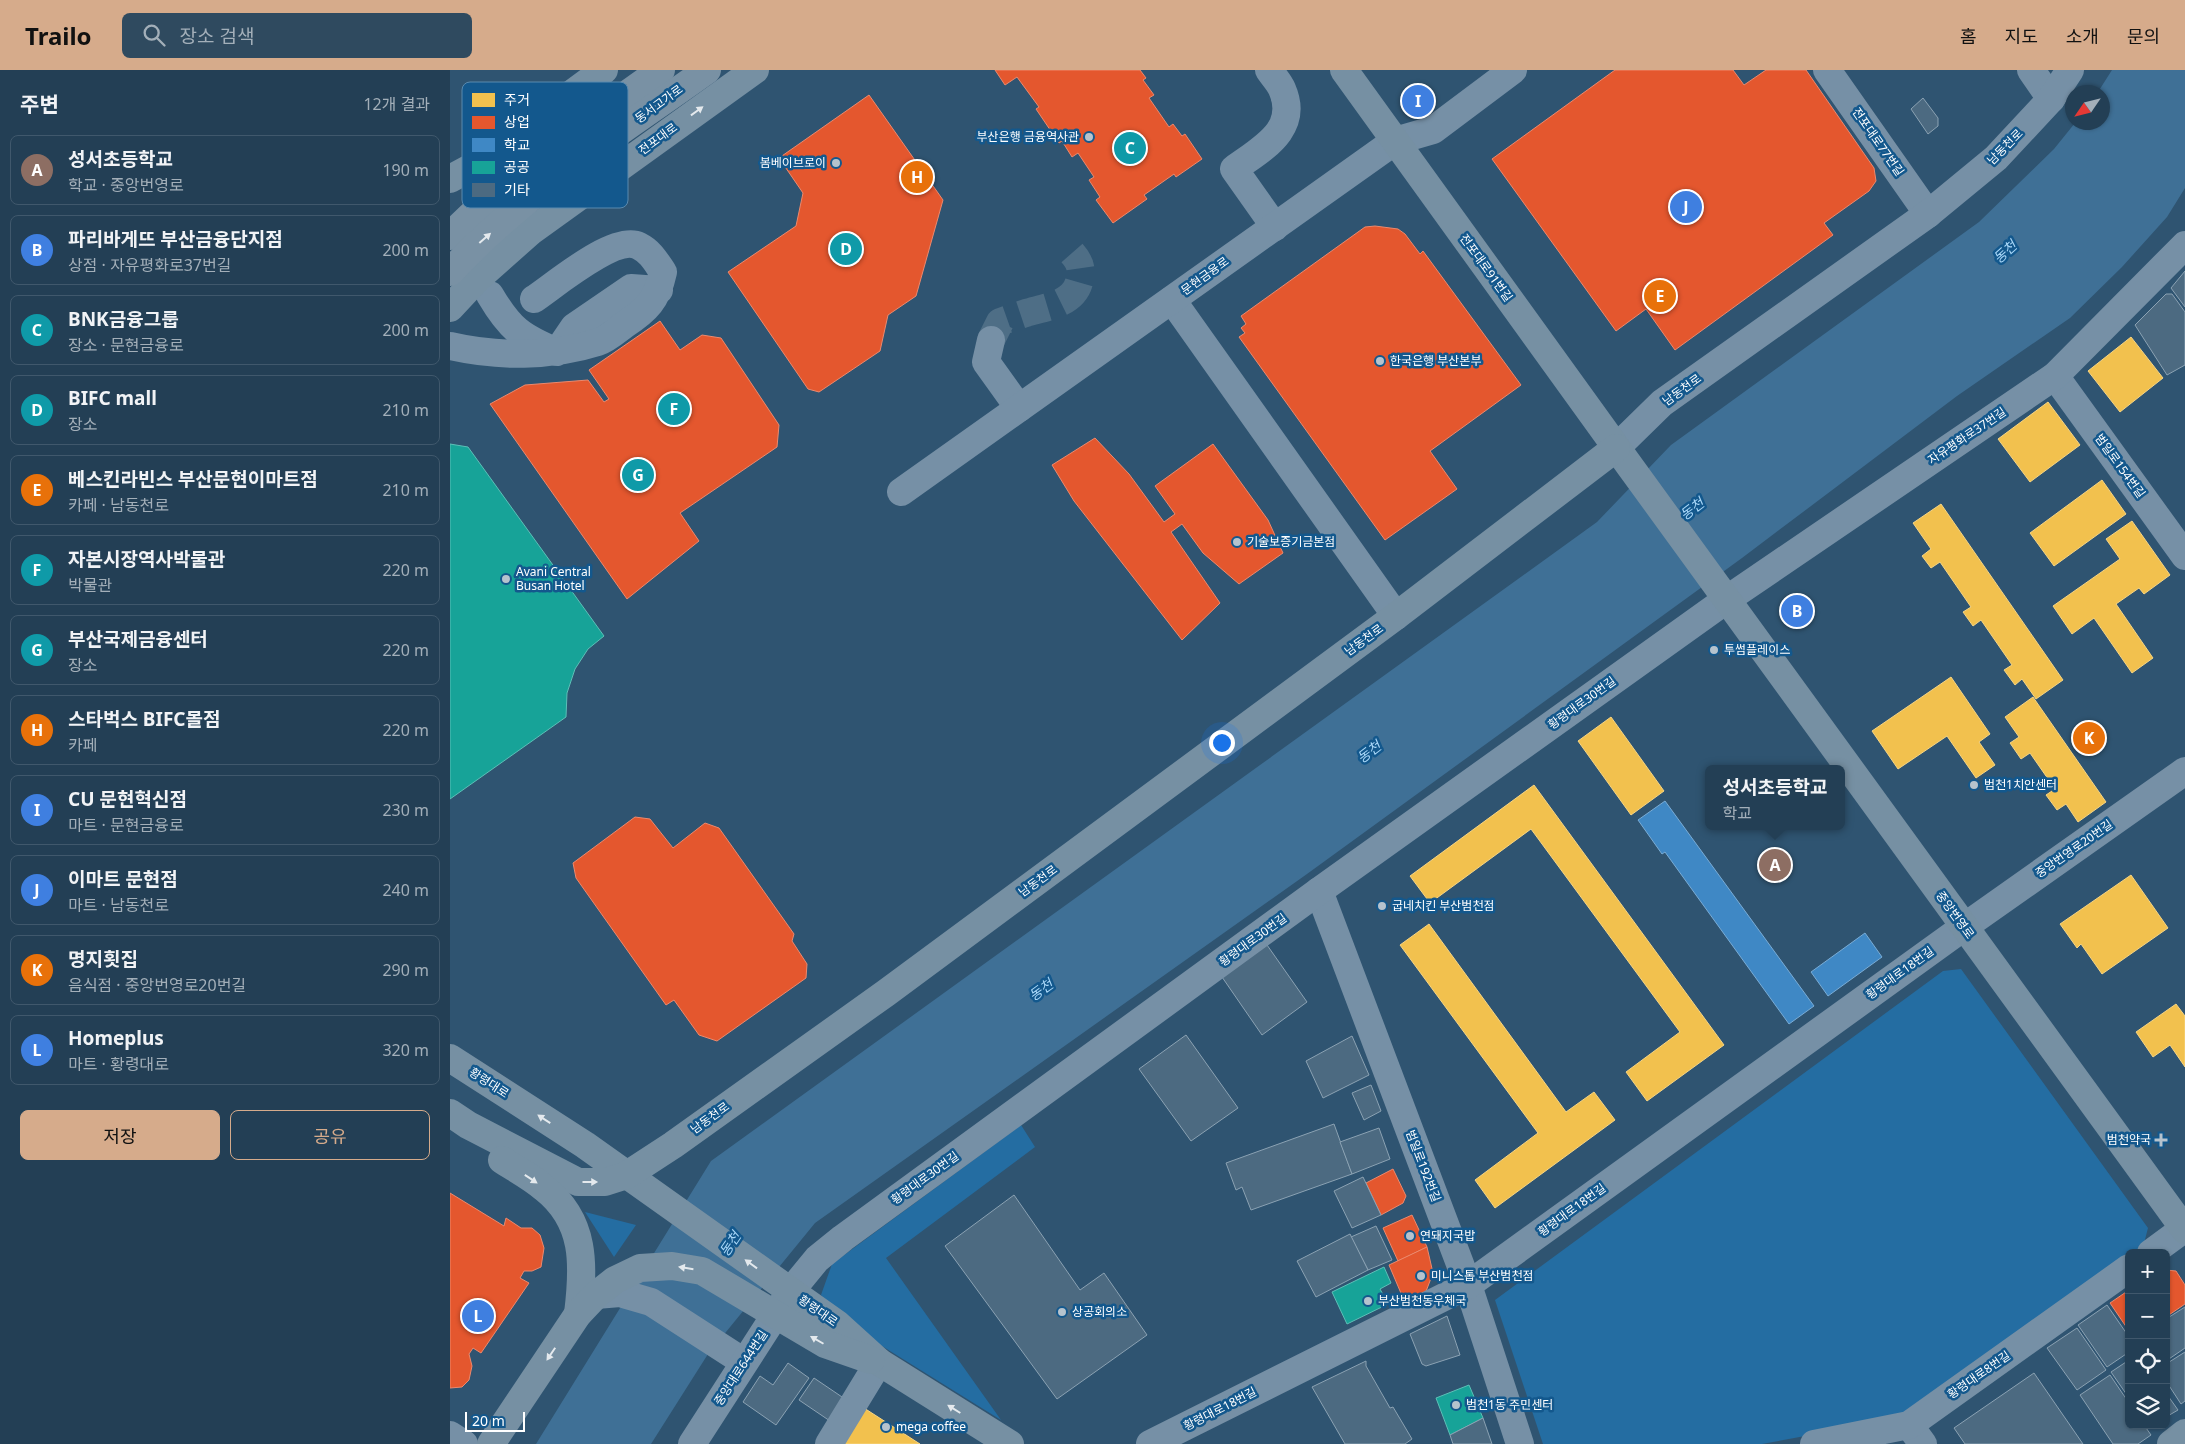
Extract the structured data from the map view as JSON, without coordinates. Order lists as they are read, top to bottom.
{
  "streets": {
    "highway": ["동서고가로"],
    "main road": [
      "전포대로",
      "남동천로",
      "전포대로91번길",
      "중앙번영로",
      "황령대로"
    ],
    "street": [
      "전포대로77번길",
      "문현금융로",
      "자유평화로37번길",
      "범일로154번길",
      "황령대로30번길",
      "중앙번영로20번길",
      "황령대로18번길",
      "범일로192번길",
      "중앙대로644번길",
      "황령대로8번길"
    ]
  },
  "crossings": [
    ["전포대로77번길", "남동천로"],
    ["남동천로", "전포대로91번길"],
    ["남동천로", "황령대로"],
    ["전포대로91번길", "문현금융로"],
    ["전포대로91번길", "자유평화로37번길"],
    ["전포대로91번길", "황령대로30번길"],
    ["전포대로91번길", "중앙번영로"],
    ["자유평화로37번길", "범일로154번길"],
    ["자유평화로37번길", "황령대로30번길"],
    ["자유평화로37번길", "중앙번영로"],
    ["황령대로30번길", "중앙번영로"],
    ["황령대로30번길", "황령대로"],
    ["황령대로30번길", "범일로192번길"],
    ["황령대로30번길", "중앙대로644번길"],
    ["중앙번영로20번길", "중앙번영로"],
    ["중앙번영로20번길", "황령대로18번길"],
    ["중앙번영로", "황령대로18번길"],
    ["황령대로18번길", "범일로192번길"],
    ["황령대로", "중앙대로644번길"]
  ],
  "one_way": ["전포대로"],
  "water": ["동천"],
  "places": {
    "other": [
      "부산은행 금융역사관",
      "봄베이브로이",
      "한국은행 부산본부",
      "기술보증기금본점",
      "Avani Central Busan Hotel",
      "투썸플레이스",
      "범천1치안센터",
      "굽네치킨 부산범천점",
      "연돼지국밥",
      "미니스톱 부산범천점",
      "부산범천동우체국",
      "상공회의소",
      "범천1동 주민센터",
      "mega coffee"
    ],
    "health": ["범천약국"]
  },
  "legend": [
    "주거",
    "상업",
    "학교",
    "공공",
    "기타"
  ],
  "scale_bar": "20 m",
  "north": "bottom left",
  "page": {
    "header": "Trailo",
    "search": "장소 검색",
    "nav": [
      "홈",
      "지도",
      "소개",
      "문의"
    ],
    "heading": ["주변", "12개 결과"],
    "pins": [
      "I",
      "C",
      "H",
      "J",
      "D",
      "E",
      "F",
      "G",
      "B",
      "K",
      "A",
      "L"
    ],
    "list": [
      {
        "mark": "A",
        "name": "성서초등학교",
        "note": "학교 · 중앙번영로",
        "value": "190 m"
      },
      {
        "mark": "B",
        "name": "파리바게뜨 부산금융단지점",
        "note": "상점 · 자유평화로37번길",
        "value": "200 m"
      },
      {
        "mark": "C",
        "name": "BNK금융그룹",
        "note": "장소 · 문현금융로",
        "value": "200 m"
      },
      {
        "mark": "D",
        "name": "BIFC mall",
        "note": "장소",
        "value": "210 m"
      },
      {
        "mark": "E",
        "name": "베스킨라빈스 부산문현이마트점",
        "note": "카페 · 남동천로",
        "value": "210 m"
      },
      {
        "mark": "F",
        "name": "자본시장역사박물관",
        "note": "박물관",
        "value": "220 m"
      },
      {
        "mark": "G",
        "name": "부산국제금융센터",
        "note": "장소",
        "value": "220 m"
      },
      {
        "mark": "H",
        "name": "스타벅스 BIFC몰점",
        "note": "카페",
        "value": "220 m"
      },
      {
        "mark": "I",
        "name": "CU 문현혁신점",
        "note": "마트 · 문현금융로",
        "value": "230 m"
      },
      {
        "mark": "J",
        "name": "이마트 문현점",
        "note": "마트 · 남동천로",
        "value": "240 m"
      },
      {
        "mark": "K",
        "name": "명지횟집",
        "note": "음식점 · 중앙번영로20번길",
        "value": "290 m"
      },
      {
        "mark": "L",
        "name": "Homeplus",
        "note": "마트 · 황령대로",
        "value": "320 m"
      }
    ],
    "popup": ["성서초등학교", "학교"],
    "buttons": ["저장", "공유"],
    "map_buttons": ["+", "−"],
    "scale": "20 m"
  }
}
